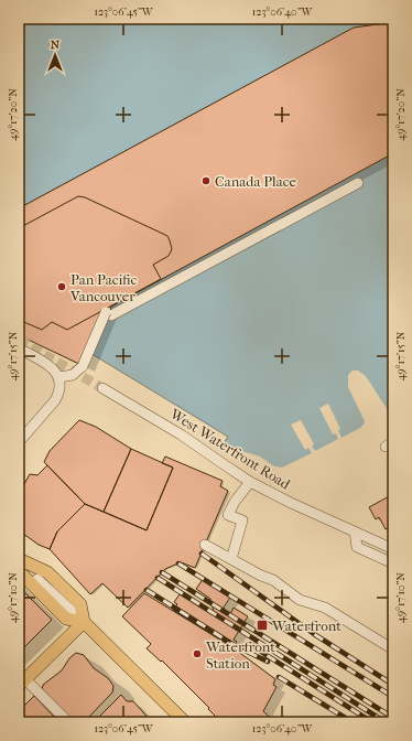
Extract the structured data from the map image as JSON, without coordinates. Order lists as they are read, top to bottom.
{
  "streets": {
    "street": ["West Waterfront Road"]
  },
  "places": {
    "other": ["Canada Place", "Pan Pacific Vancouver", "Waterfront Station"],
    "transit": ["Waterfront"]
  },
  "north": "top",
  "coordinates": [
    "123°06'45\"W",
    "123°06'40\"W",
    "49°17'20\"N",
    "49°17'15\"N",
    "49°17'10\"N"
  ]
}
